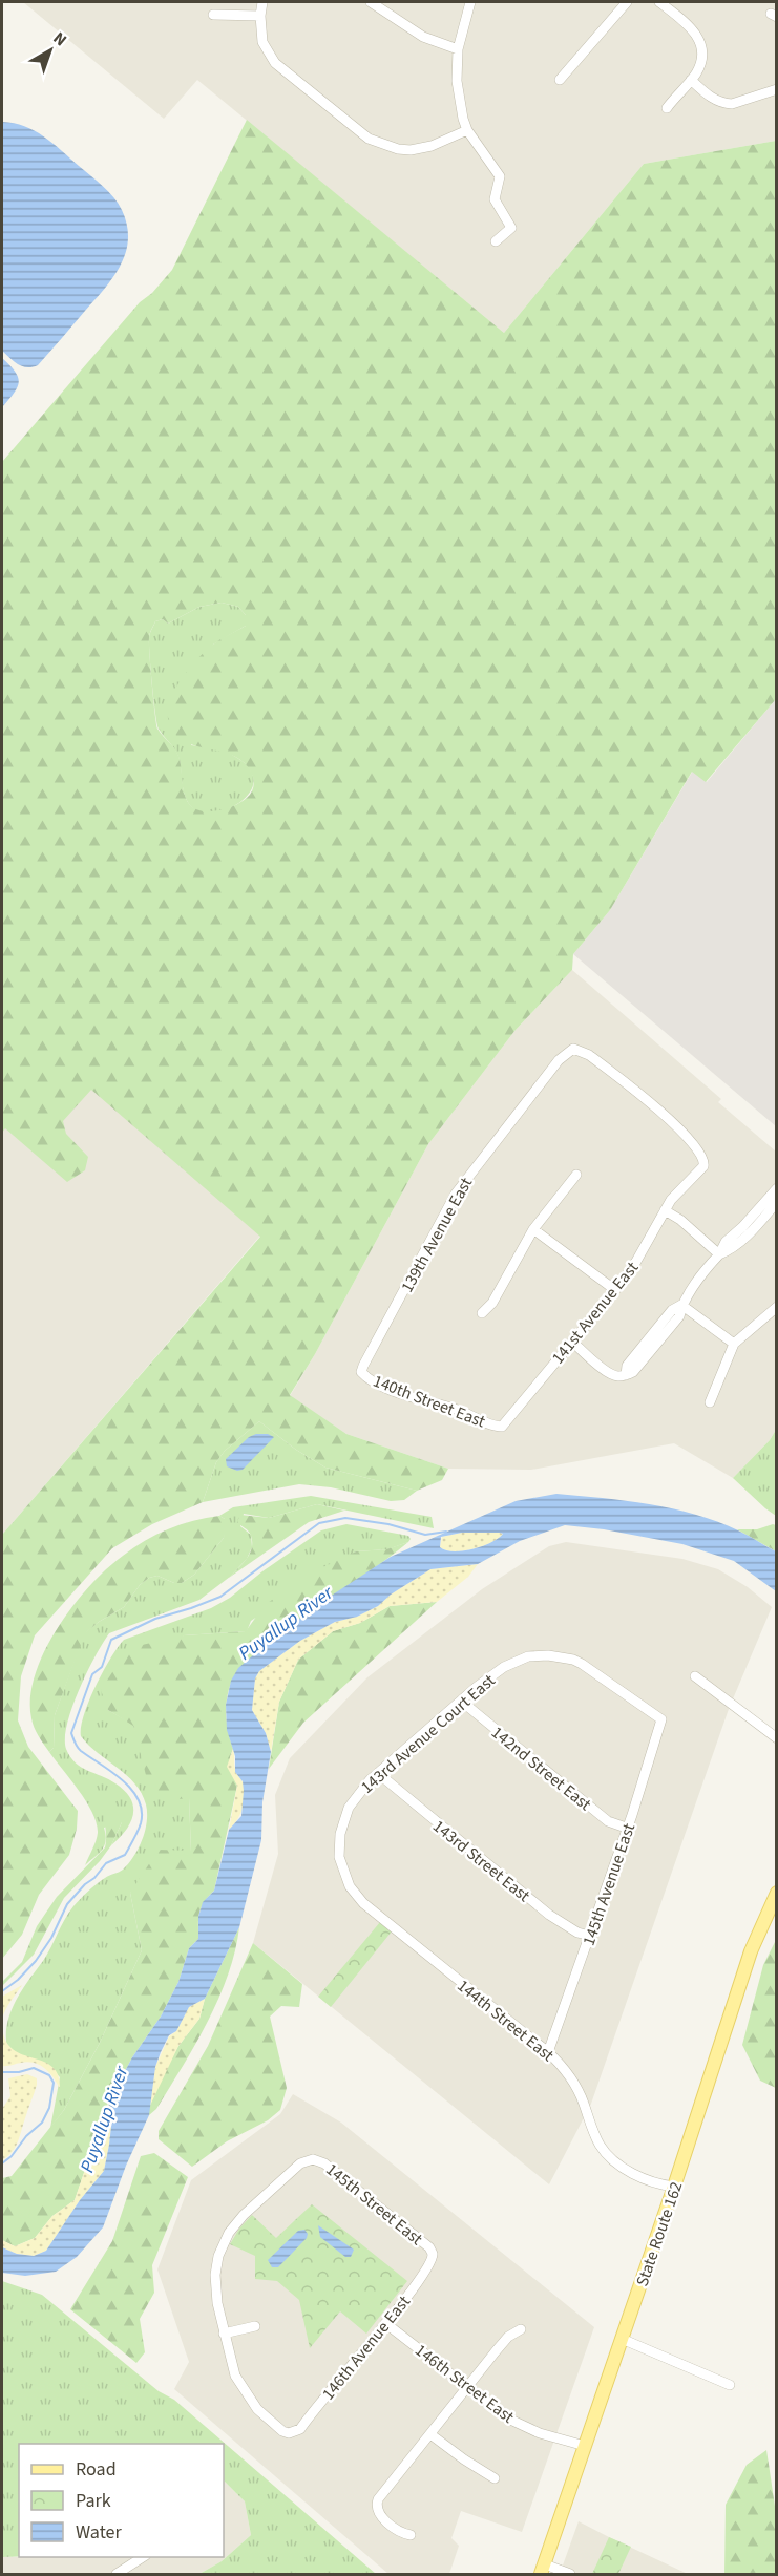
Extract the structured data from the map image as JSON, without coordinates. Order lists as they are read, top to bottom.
{
  "streets": {
    "main road": ["State Route 162"],
    "street": [
      "139th Avenue East",
      "141st Avenue East",
      "140th Street East",
      "143rd Avenue Court East",
      "142nd Street East",
      "143rd Street East",
      "145th Avenue East",
      "144th Street East",
      "145th Street East",
      "146th Avenue East",
      "146th Street East"
    ]
  },
  "crossings": [
    ["139th Avenue East", "141st Avenue East"],
    ["139th Avenue East", "140th Street East"],
    ["141st Avenue East", "140th Street East"],
    ["143rd Avenue Court East", "142nd Street East"],
    ["143rd Avenue Court East", "143rd Street East"],
    ["143rd Avenue Court East", "145th Avenue East"],
    ["143rd Avenue Court East", "144th Street East"],
    ["142nd Street East", "145th Avenue East"],
    ["143rd Street East", "145th Avenue East"],
    ["145th Avenue East", "144th Street East"],
    ["144th Street East", "State Route 162"],
    ["145th Street East", "146th Avenue East"],
    ["State Route 162", "146th Street East"],
    ["146th Avenue East", "146th Street East"]
  ],
  "water": ["Puyallup River"],
  "legend": ["Road", "Park", "Water"],
  "north": "top right"
}
